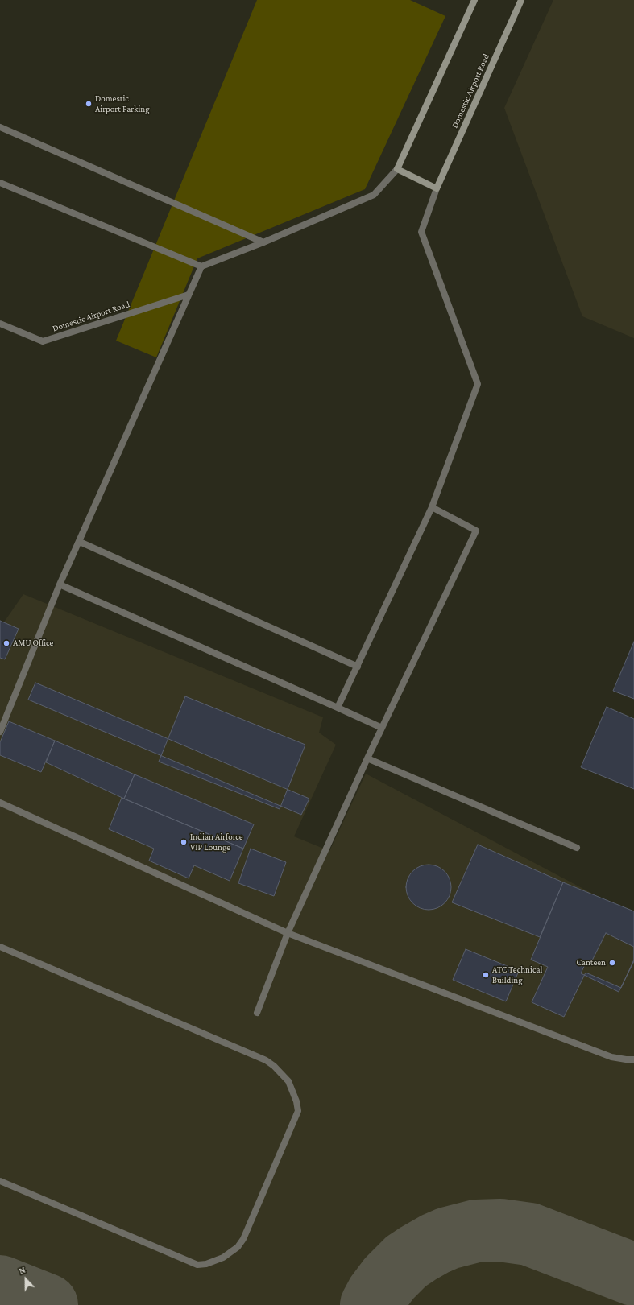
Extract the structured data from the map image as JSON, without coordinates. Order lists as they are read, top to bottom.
{
  "streets": {
    "main road": ["Domestic Airport Road"]
  },
  "places": [
    "Domestic Airport Parking",
    "AMU Office",
    "Indian Airforce VIP Lounge",
    "Canteen",
    "ATC Technical Building"
  ],
  "north": "top"
}
